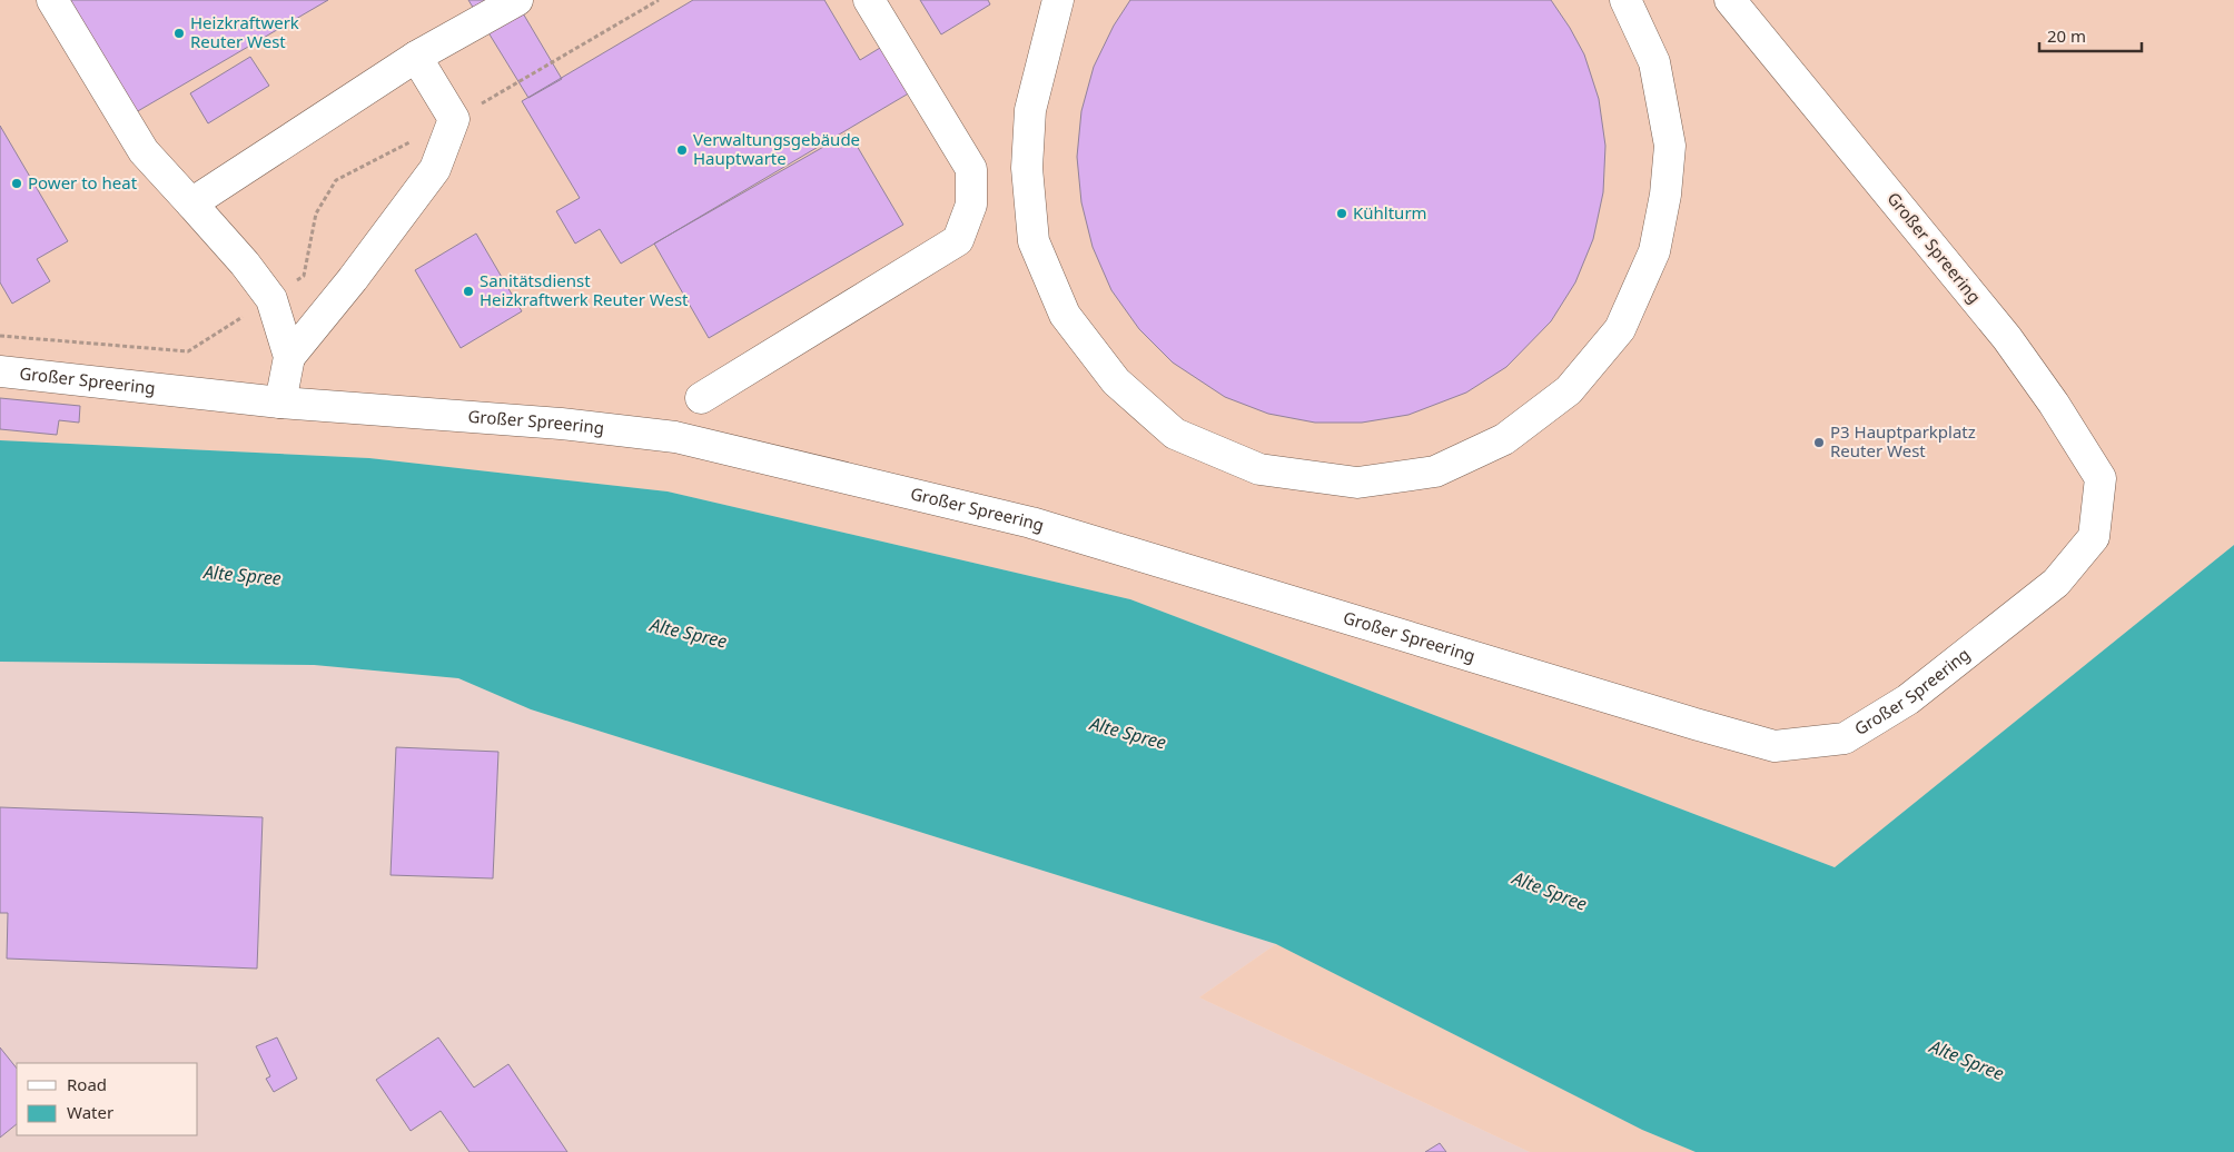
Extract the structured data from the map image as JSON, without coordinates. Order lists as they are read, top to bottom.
{
  "streets": {
    "lane": ["Großer Spreering"]
  },
  "water": ["Alte Spree"],
  "places": [
    "Heizkraftwerk Reuter West",
    "Verwaltungsgebäude Hauptwarte",
    "Power to heat",
    "Kühlturm",
    "Sanitätsdienst Heizkraftwerk Reuter West",
    "P3 Hauptparkplatz Reuter West"
  ],
  "legend": ["Road", "Water"],
  "scale_bar": "20 m"
}
